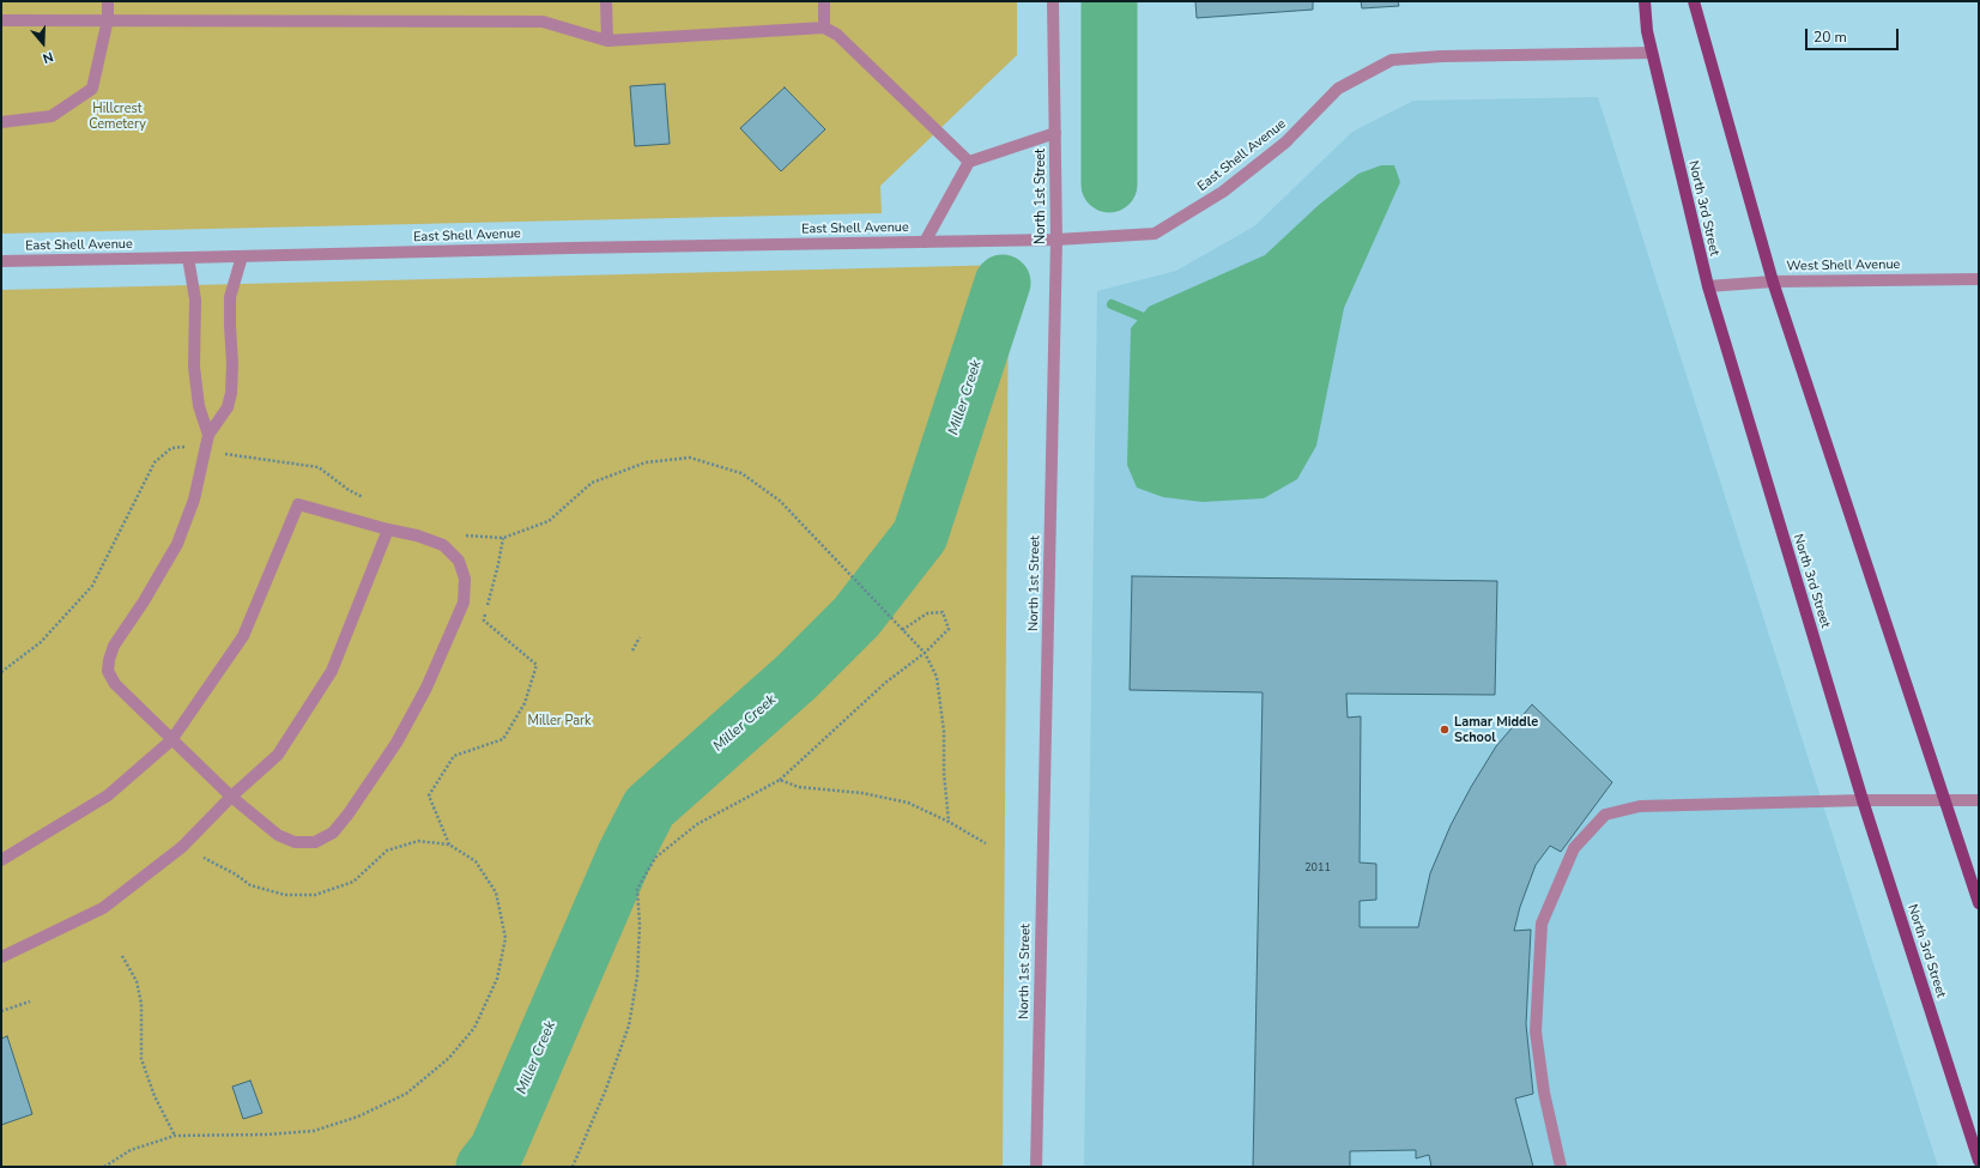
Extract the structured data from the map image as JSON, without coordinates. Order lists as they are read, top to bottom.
{
  "streets": {
    "main road": ["North 3rd Street"],
    "street": ["East Shell Avenue", "North 1st Street", "West Shell Avenue"]
  },
  "crossings": [
    ["East Shell Avenue", "North 1st Street"],
    ["East Shell Avenue", "North 3rd Street"],
    ["North 3rd Street", "West Shell Avenue"]
  ],
  "water": ["Miller Creek"],
  "parks": ["Hillcrest Cemetery", "Miller Park"],
  "places": ["Lamar Middle School"],
  "house_numbers": ["2011"],
  "scale_bar": "20 m",
  "north": "bottom"
}
